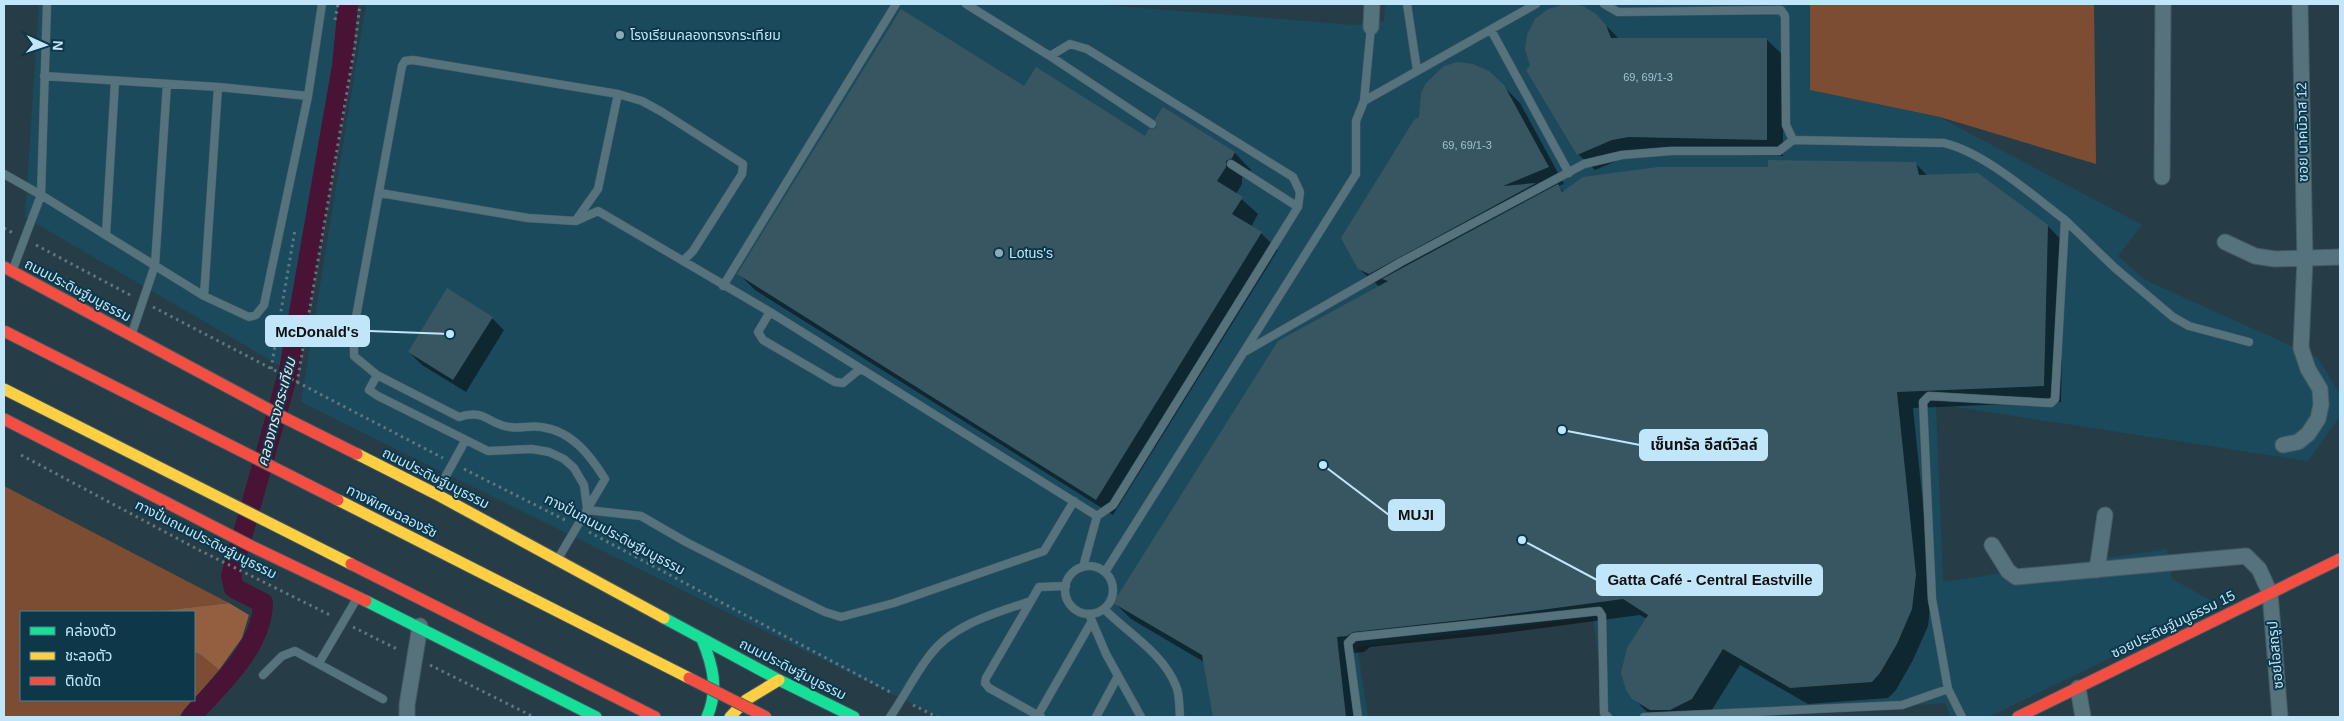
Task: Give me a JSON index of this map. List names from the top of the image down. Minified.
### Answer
{"streets":{"main road":["ถนนประดิษฐ์มนูธรรม","ทางพิเศษฉลองรัช","ซอยประดิษฐ์มนูธรรม 15"],"street":["ซอย นาคนิวาส 12","ซอยโอสถรูป"],"path":["ทางปั่นถนนประดิษฐ์มนูธรรม"]},"crossings":[["ซอยประดิษฐ์มนูธรรม 15","ซอยโอสถรูป"]],"water":["คลองทรงกระเทียม"],"places":["โรงเรียนคลองทรงกระเทียม","Lotus's","McDonald's","เซ็นทรัล อีสต์วิลล์","MUJI","Gatta Café - Central Eastville"],"house_numbers":["69, 69/1-3","69, 69/1-3"],"legend":["คล่องตัว","ชะลอตัว","ติดขัด"],"north":"right"}
